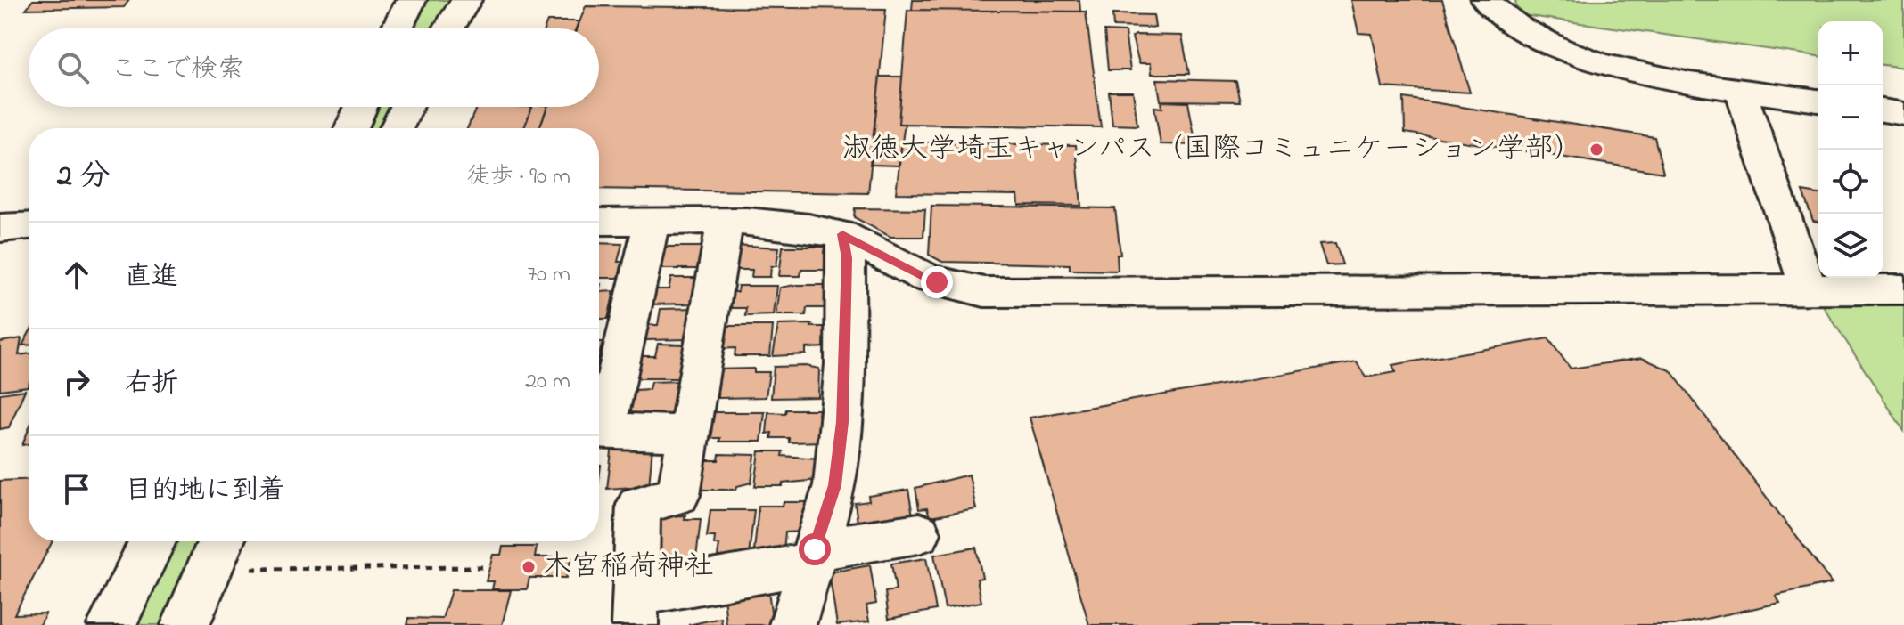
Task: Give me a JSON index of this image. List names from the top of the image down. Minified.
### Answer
{"places":["淑徳大学埼玉キャンパス（国際コミュニケーション学部）","木宮稲荷神社"],"page":{"map_buttons":["+","−"],"search":"ここで検索","heading":["2 分","徒歩 · 90 m"],"list":[["直進","70 m"],["右折","20 m"],"目的地に到着"]}}
